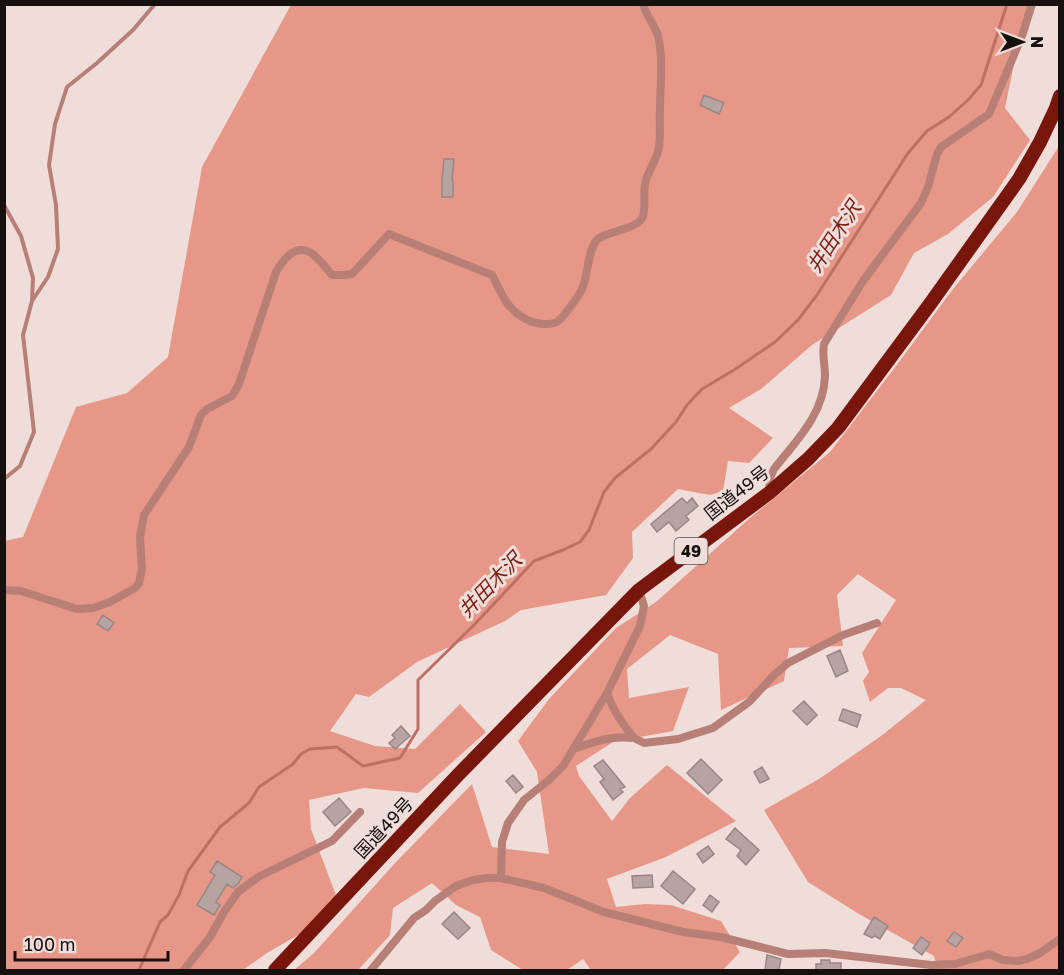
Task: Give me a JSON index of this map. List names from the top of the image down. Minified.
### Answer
{"streets":{"highway":["国道49号","49"]},"water":["井田木沢"],"scale_bar":"100 m","north":"right"}
